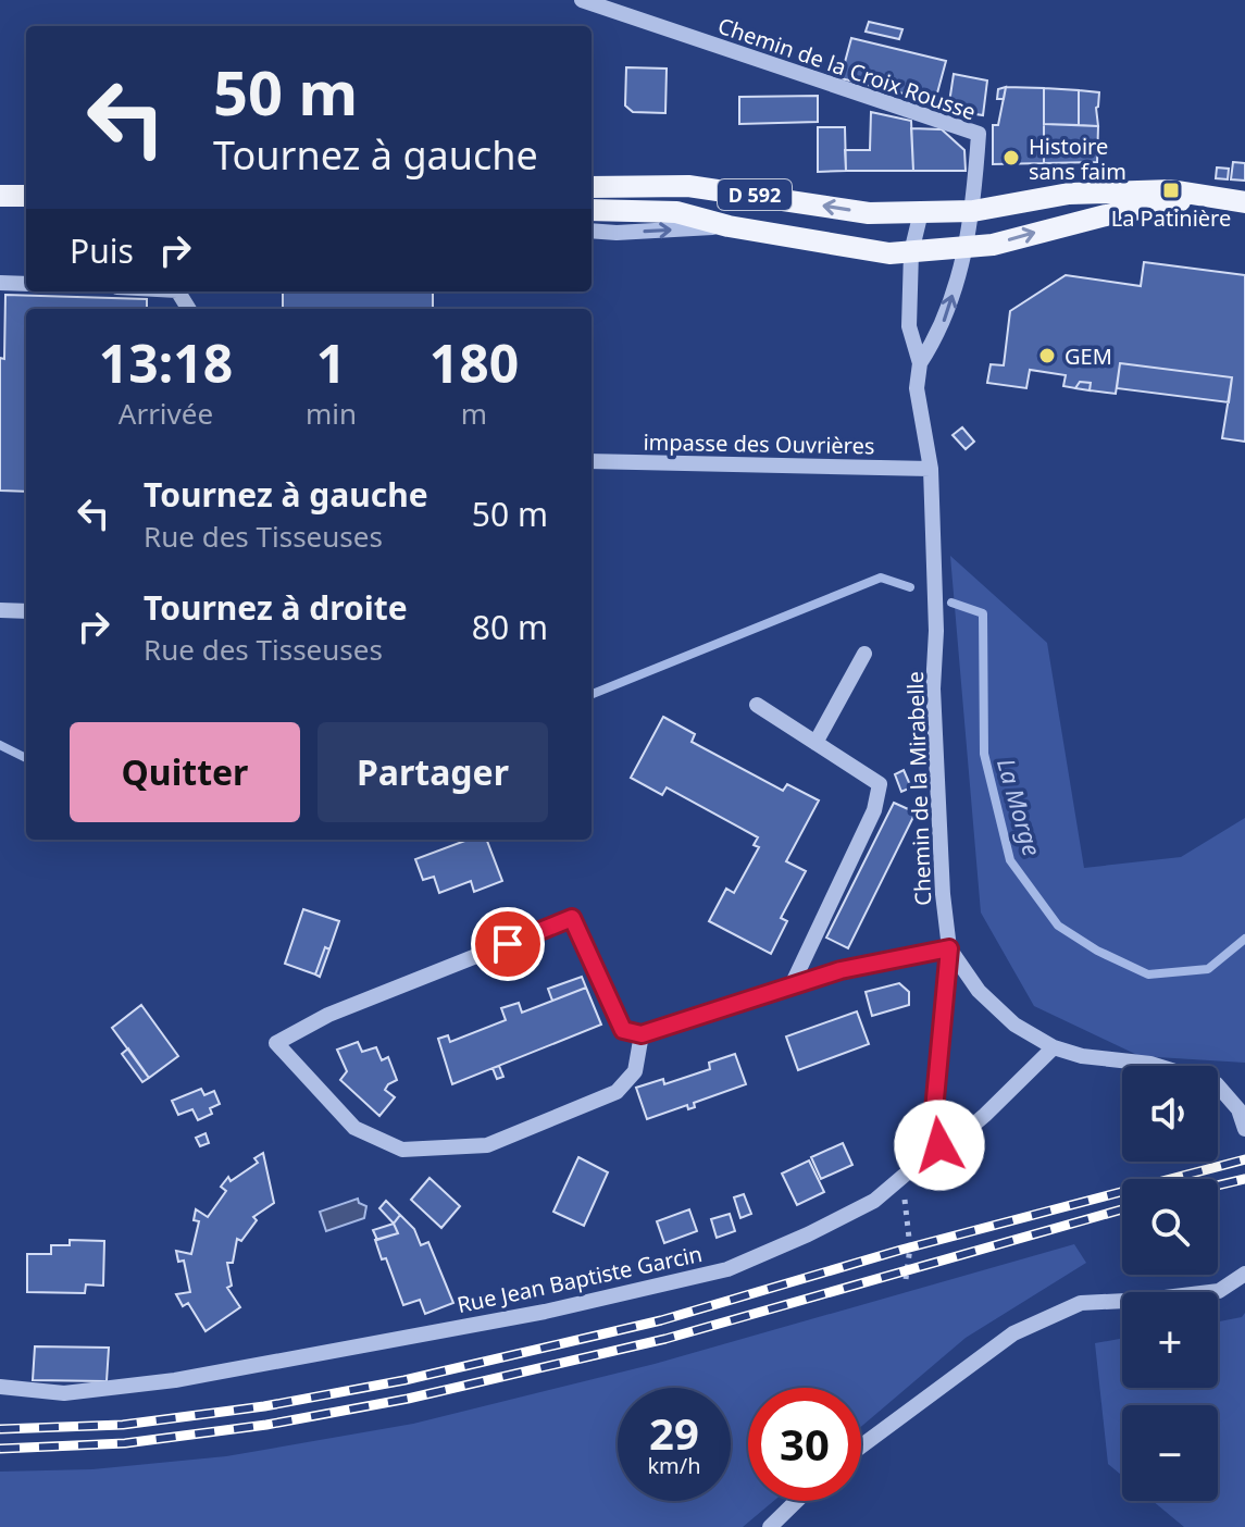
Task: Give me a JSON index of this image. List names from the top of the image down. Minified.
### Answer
{"streets":{"main road":["D 592"],"street":["Chemin de la Croix Rousse","impasse des Ouvrières","Chemin de la Mirabelle","Rue Jean Baptiste Garcin"]},"crossings":[["Chemin de la Croix Rousse","D 592"],["Chemin de la Croix Rousse","Chemin de la Mirabelle"],["D 592","Chemin de la Mirabelle"],["impasse des Ouvrières","Chemin de la Mirabelle"],["Chemin de la Mirabelle","Rue Jean Baptiste Garcin"]],"water":["La Morge"],"places":{"other":["Histoire sans faim","GEM"],"transit":["La Patinière"]},"page":{"turn":["50 m","Tournez à gauche"],"then":"Puis","eta":["13:18","Arrivée","1","min","180","m"],"list":[{"name":"Tournez à gauche","note":"Rue des Tisseuses","value":"50 m"},{"name":"Tournez à droite","note":"Rue des Tisseuses","value":"80 m"}],"buttons":["Quitter","Partager"],"map_buttons":["+","−"],"speed":"29 km/h","limit":"30"}}
